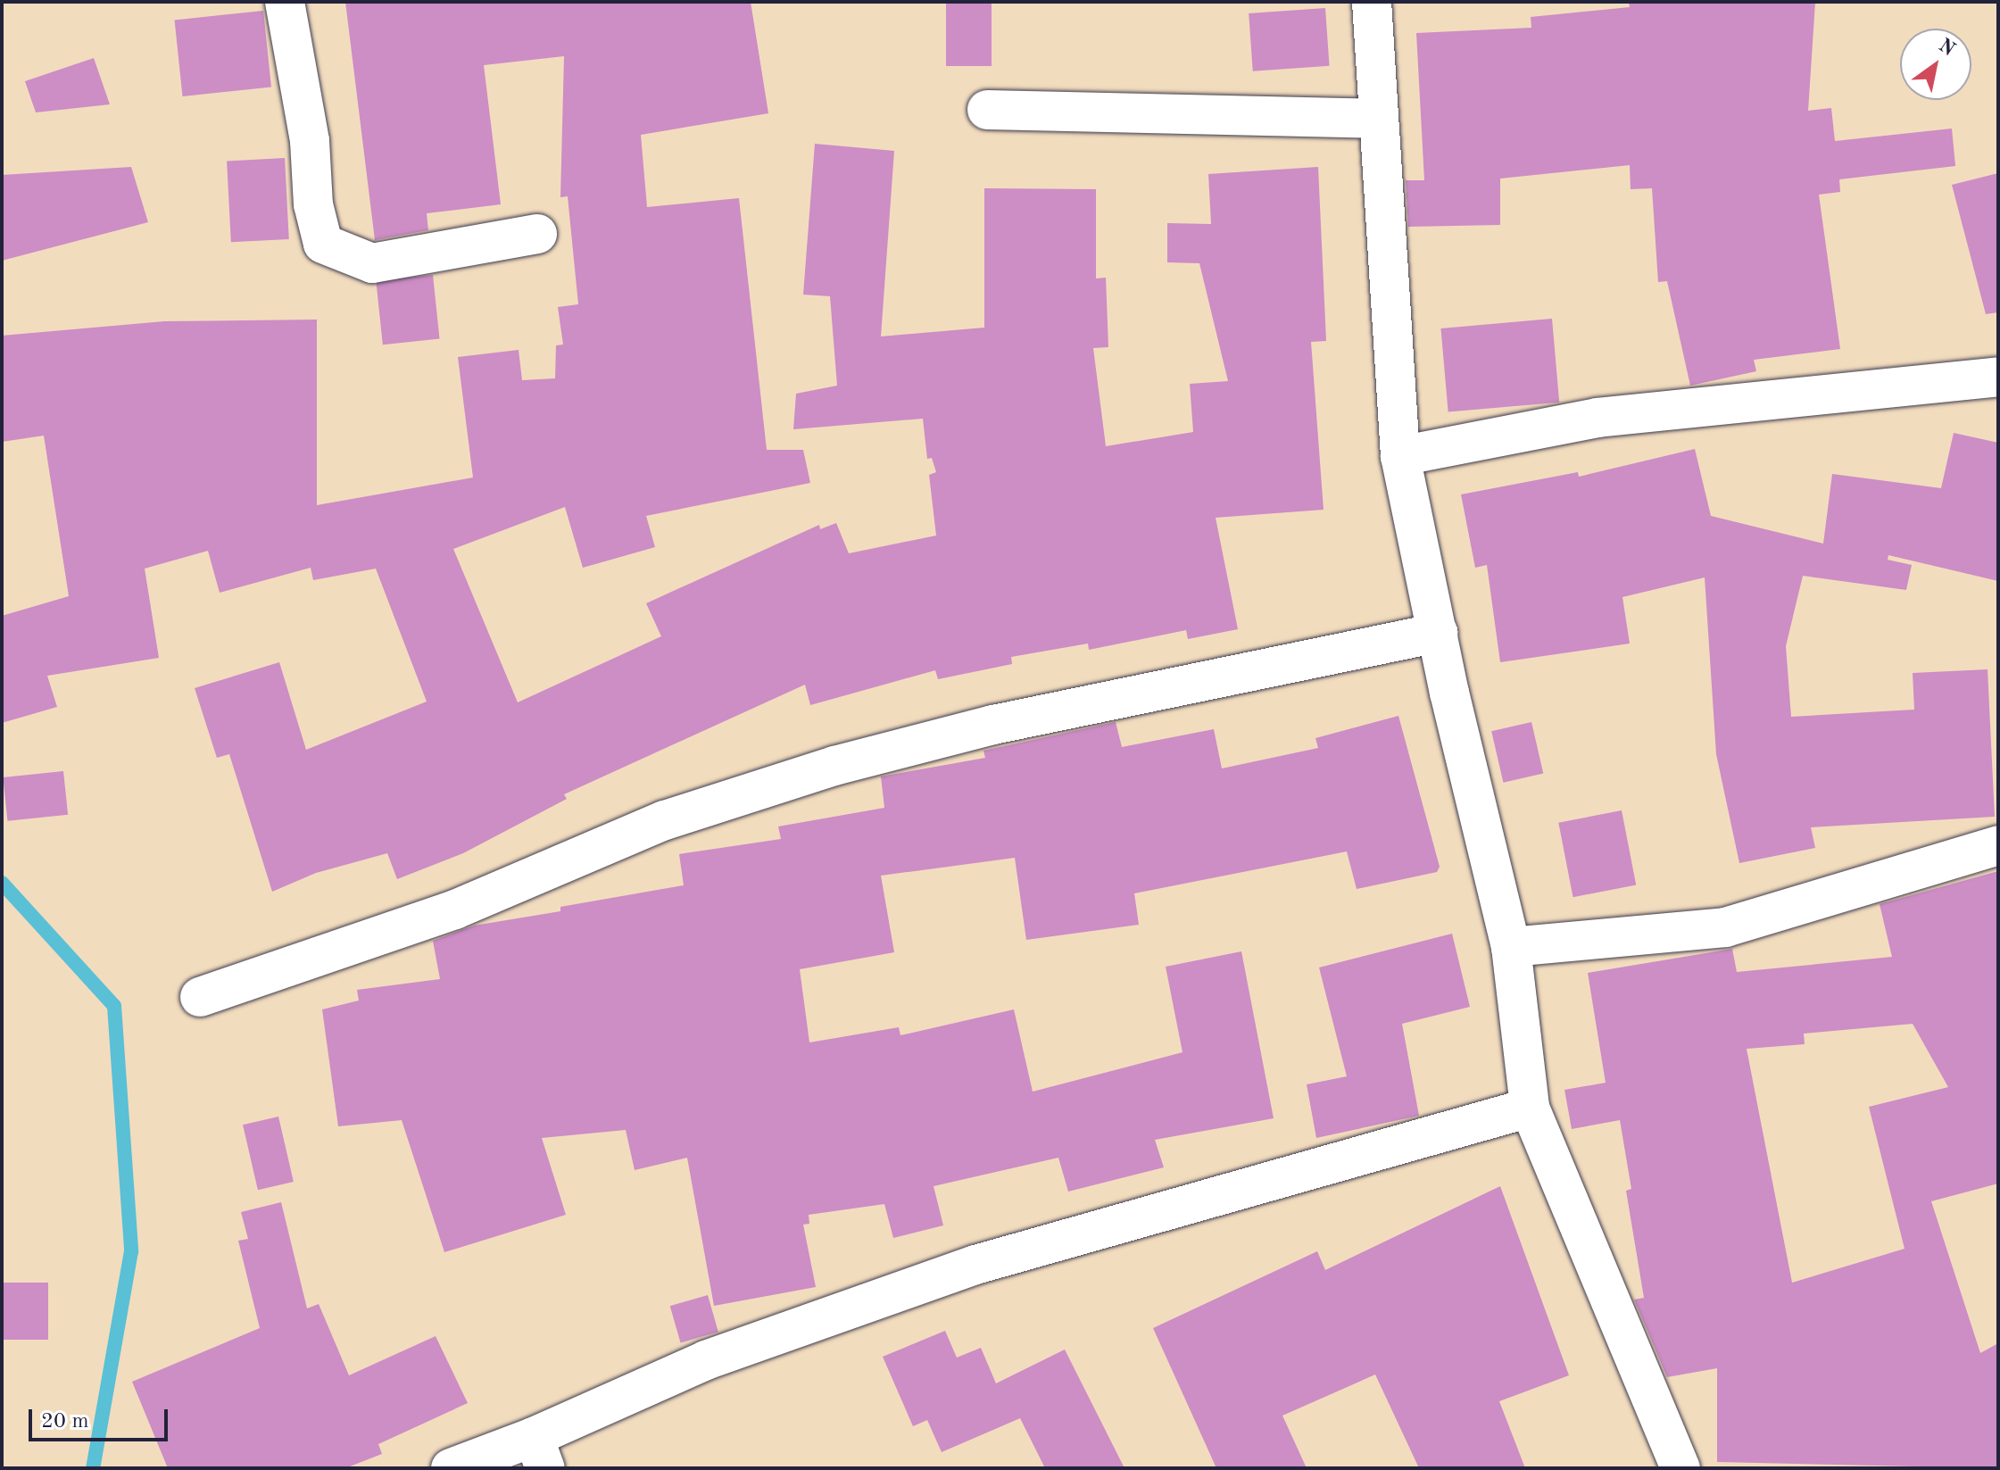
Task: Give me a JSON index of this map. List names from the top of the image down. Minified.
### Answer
{"scale_bar":"20 m","north":"top right"}
